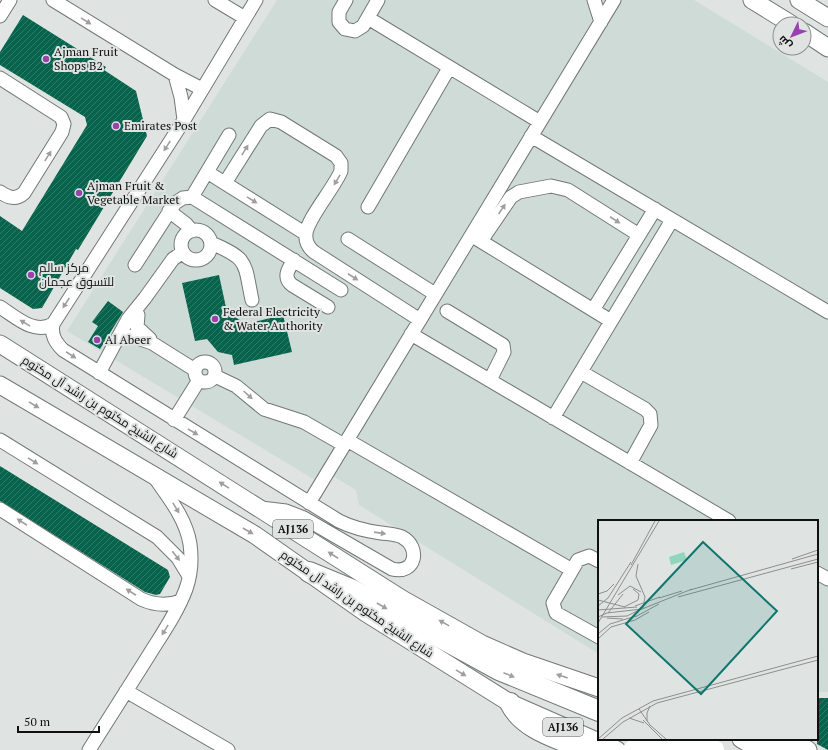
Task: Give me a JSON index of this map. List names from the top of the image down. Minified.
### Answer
{"streets":{"main road":["شارع الشيخ مكتوم بن راشد آل مكتوم","AJ136"]},"places":["Ajman Fruit Shops B2","Emirates Post","Ajman Fruit & Vegetable Market","مركز سالم للتسوق عجمان","Federal Electricity & Water Authority","Al Abeer"],"scale_bar":"50 m","north":"bottom left"}
